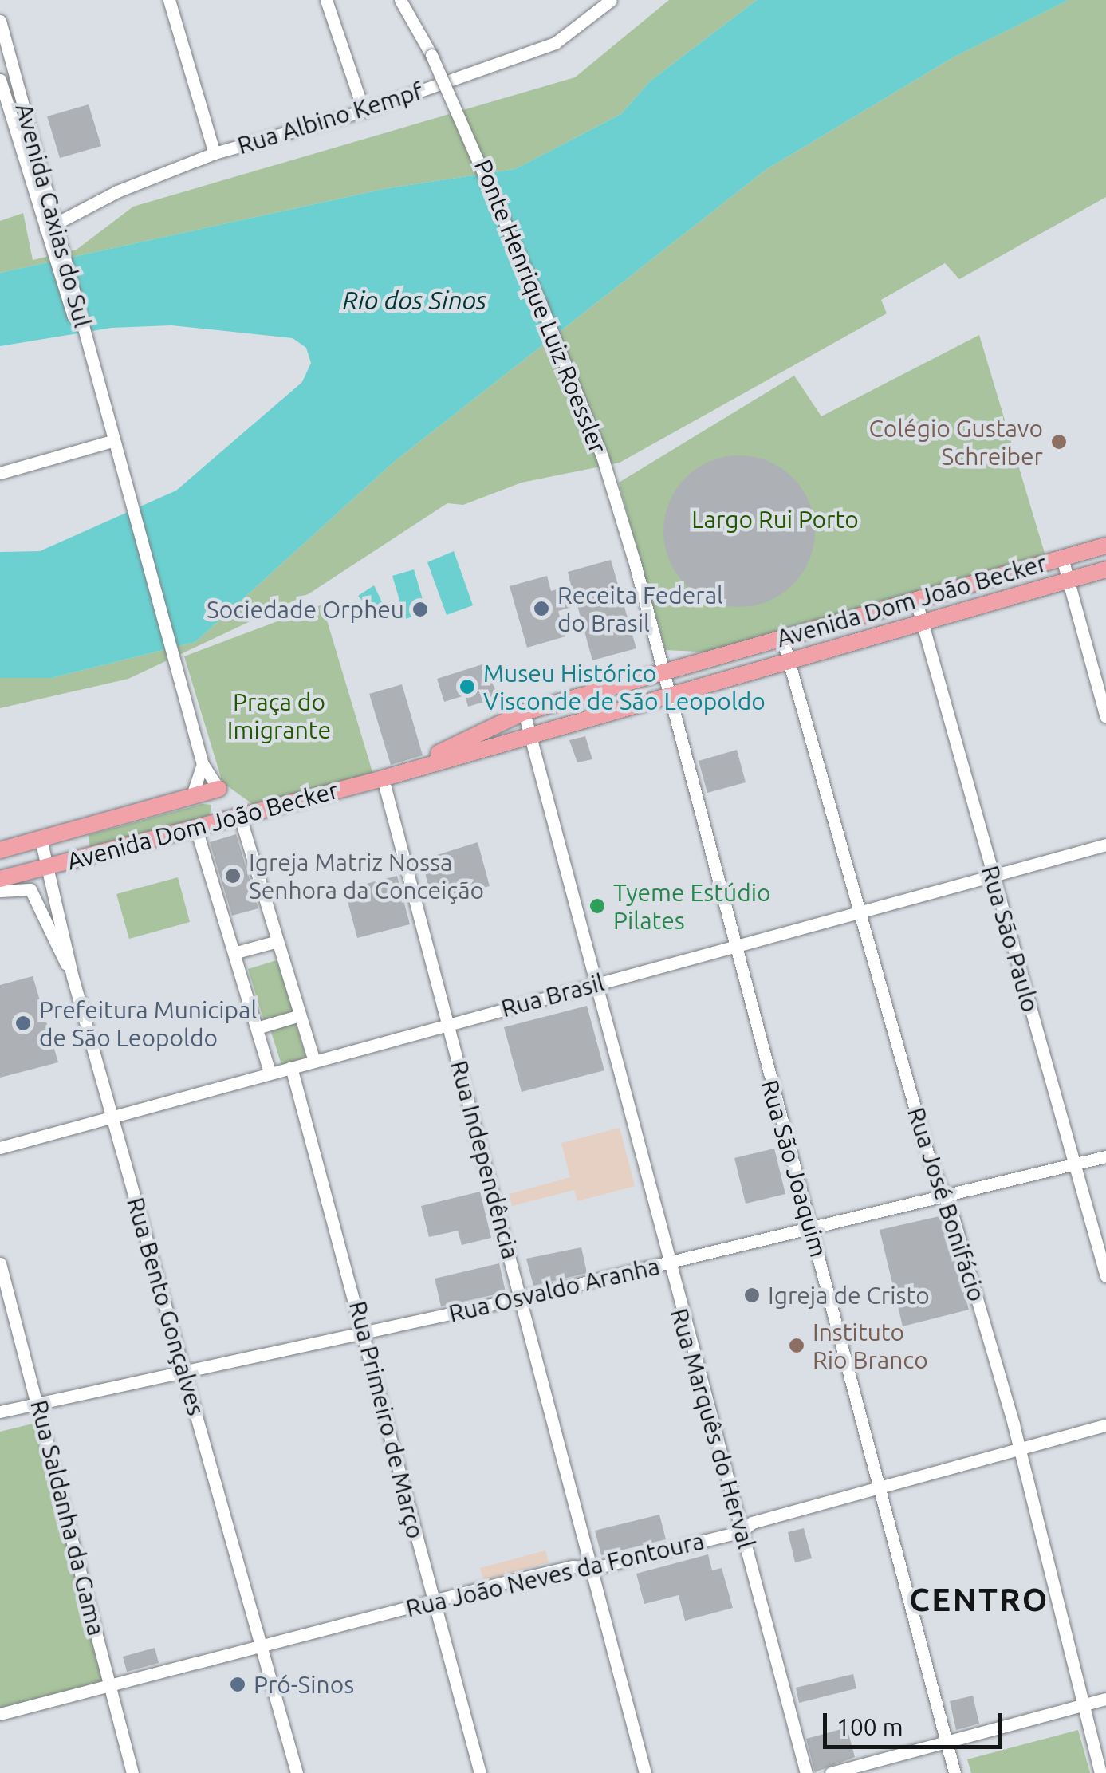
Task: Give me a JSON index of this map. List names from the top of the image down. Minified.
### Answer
{"streets":{"main road":["Avenida Dom João Becker"],"street":["Rua Albino Kempf","Avenida Caxias do Sul","Ponte Henrique Luiz Roessler","Rua São Paulo","Rua Brasil","Rua Independência","Rua São Joaquim","Rua José Bonifácio","Rua Osvaldo Aranha","Rua Bento Gonçalves","Rua Primeiro de Março","Rua Marquês do Herval","Rua Saldanha da Gama","Rua João Neves da Fontoura"]},"crossings":[["Rua Albino Kempf","Avenida Caxias do Sul"],["Avenida Caxias do Sul","Avenida Dom João Becker"],["Ponte Henrique Luiz Roessler","Rua São Joaquim"],["Avenida Dom João Becker","Rua São Paulo"],["Avenida Dom João Becker","Rua Independência"],["Avenida Dom João Becker","Rua São Joaquim"],["Avenida Dom João Becker","Rua José Bonifácio"],["Avenida Dom João Becker","Rua Bento Gonçalves"],["Avenida Dom João Becker","Rua Marquês do Herval"],["Rua São Paulo","Rua Brasil"],["Rua São Paulo","Rua Osvaldo Aranha"],["Rua Brasil","Rua Independência"],["Rua Brasil","Rua São Joaquim"],["Rua Brasil","Rua José Bonifácio"],["Rua Brasil","Rua Bento Gonçalves"],["Rua Brasil","Rua Primeiro de Março"],["Rua Brasil","Rua Marquês do Herval"],["Rua Independência","Rua Osvaldo Aranha"],["Rua Independência","Rua João Neves da Fontoura"],["Rua São Joaquim","Rua Osvaldo Aranha"],["Rua São Joaquim","Rua João Neves da Fontoura"],["Rua José Bonifácio","Rua Osvaldo Aranha"],["Rua José Bonifácio","Rua João Neves da Fontoura"],["Rua Osvaldo Aranha","Rua Bento Gonçalves"],["Rua Osvaldo Aranha","Rua Primeiro de Março"],["Rua Osvaldo Aranha","Rua Marquês do Herval"],["Rua Osvaldo Aranha","Rua Saldanha da Gama"],["Rua Bento Gonçalves","Rua João Neves da Fontoura"],["Rua Primeiro de Março","Rua João Neves da Fontoura"],["Rua Marquês do Herval","Rua João Neves da Fontoura"],["Rua Saldanha da Gama","Rua João Neves da Fontoura"]],"districts":["CENTRO"],"water":["Rio dos Sinos"],"parks":["Largo Rui Porto","Praça do Imigrante"],"places":["Colégio Gustavo Schreiber","Receita Federal do Brasil","Sociedade Orpheu","Museu Histórico Visconde de São Leopoldo","Igreja Matriz Nossa Senhora da Conceição","Tyeme Estúdio Pilates","Prefeitura Municipal de São Leopoldo","Igreja de Cristo","Instituto Rio Branco","Pró-Sinos"],"scale_bar":"100 m"}
